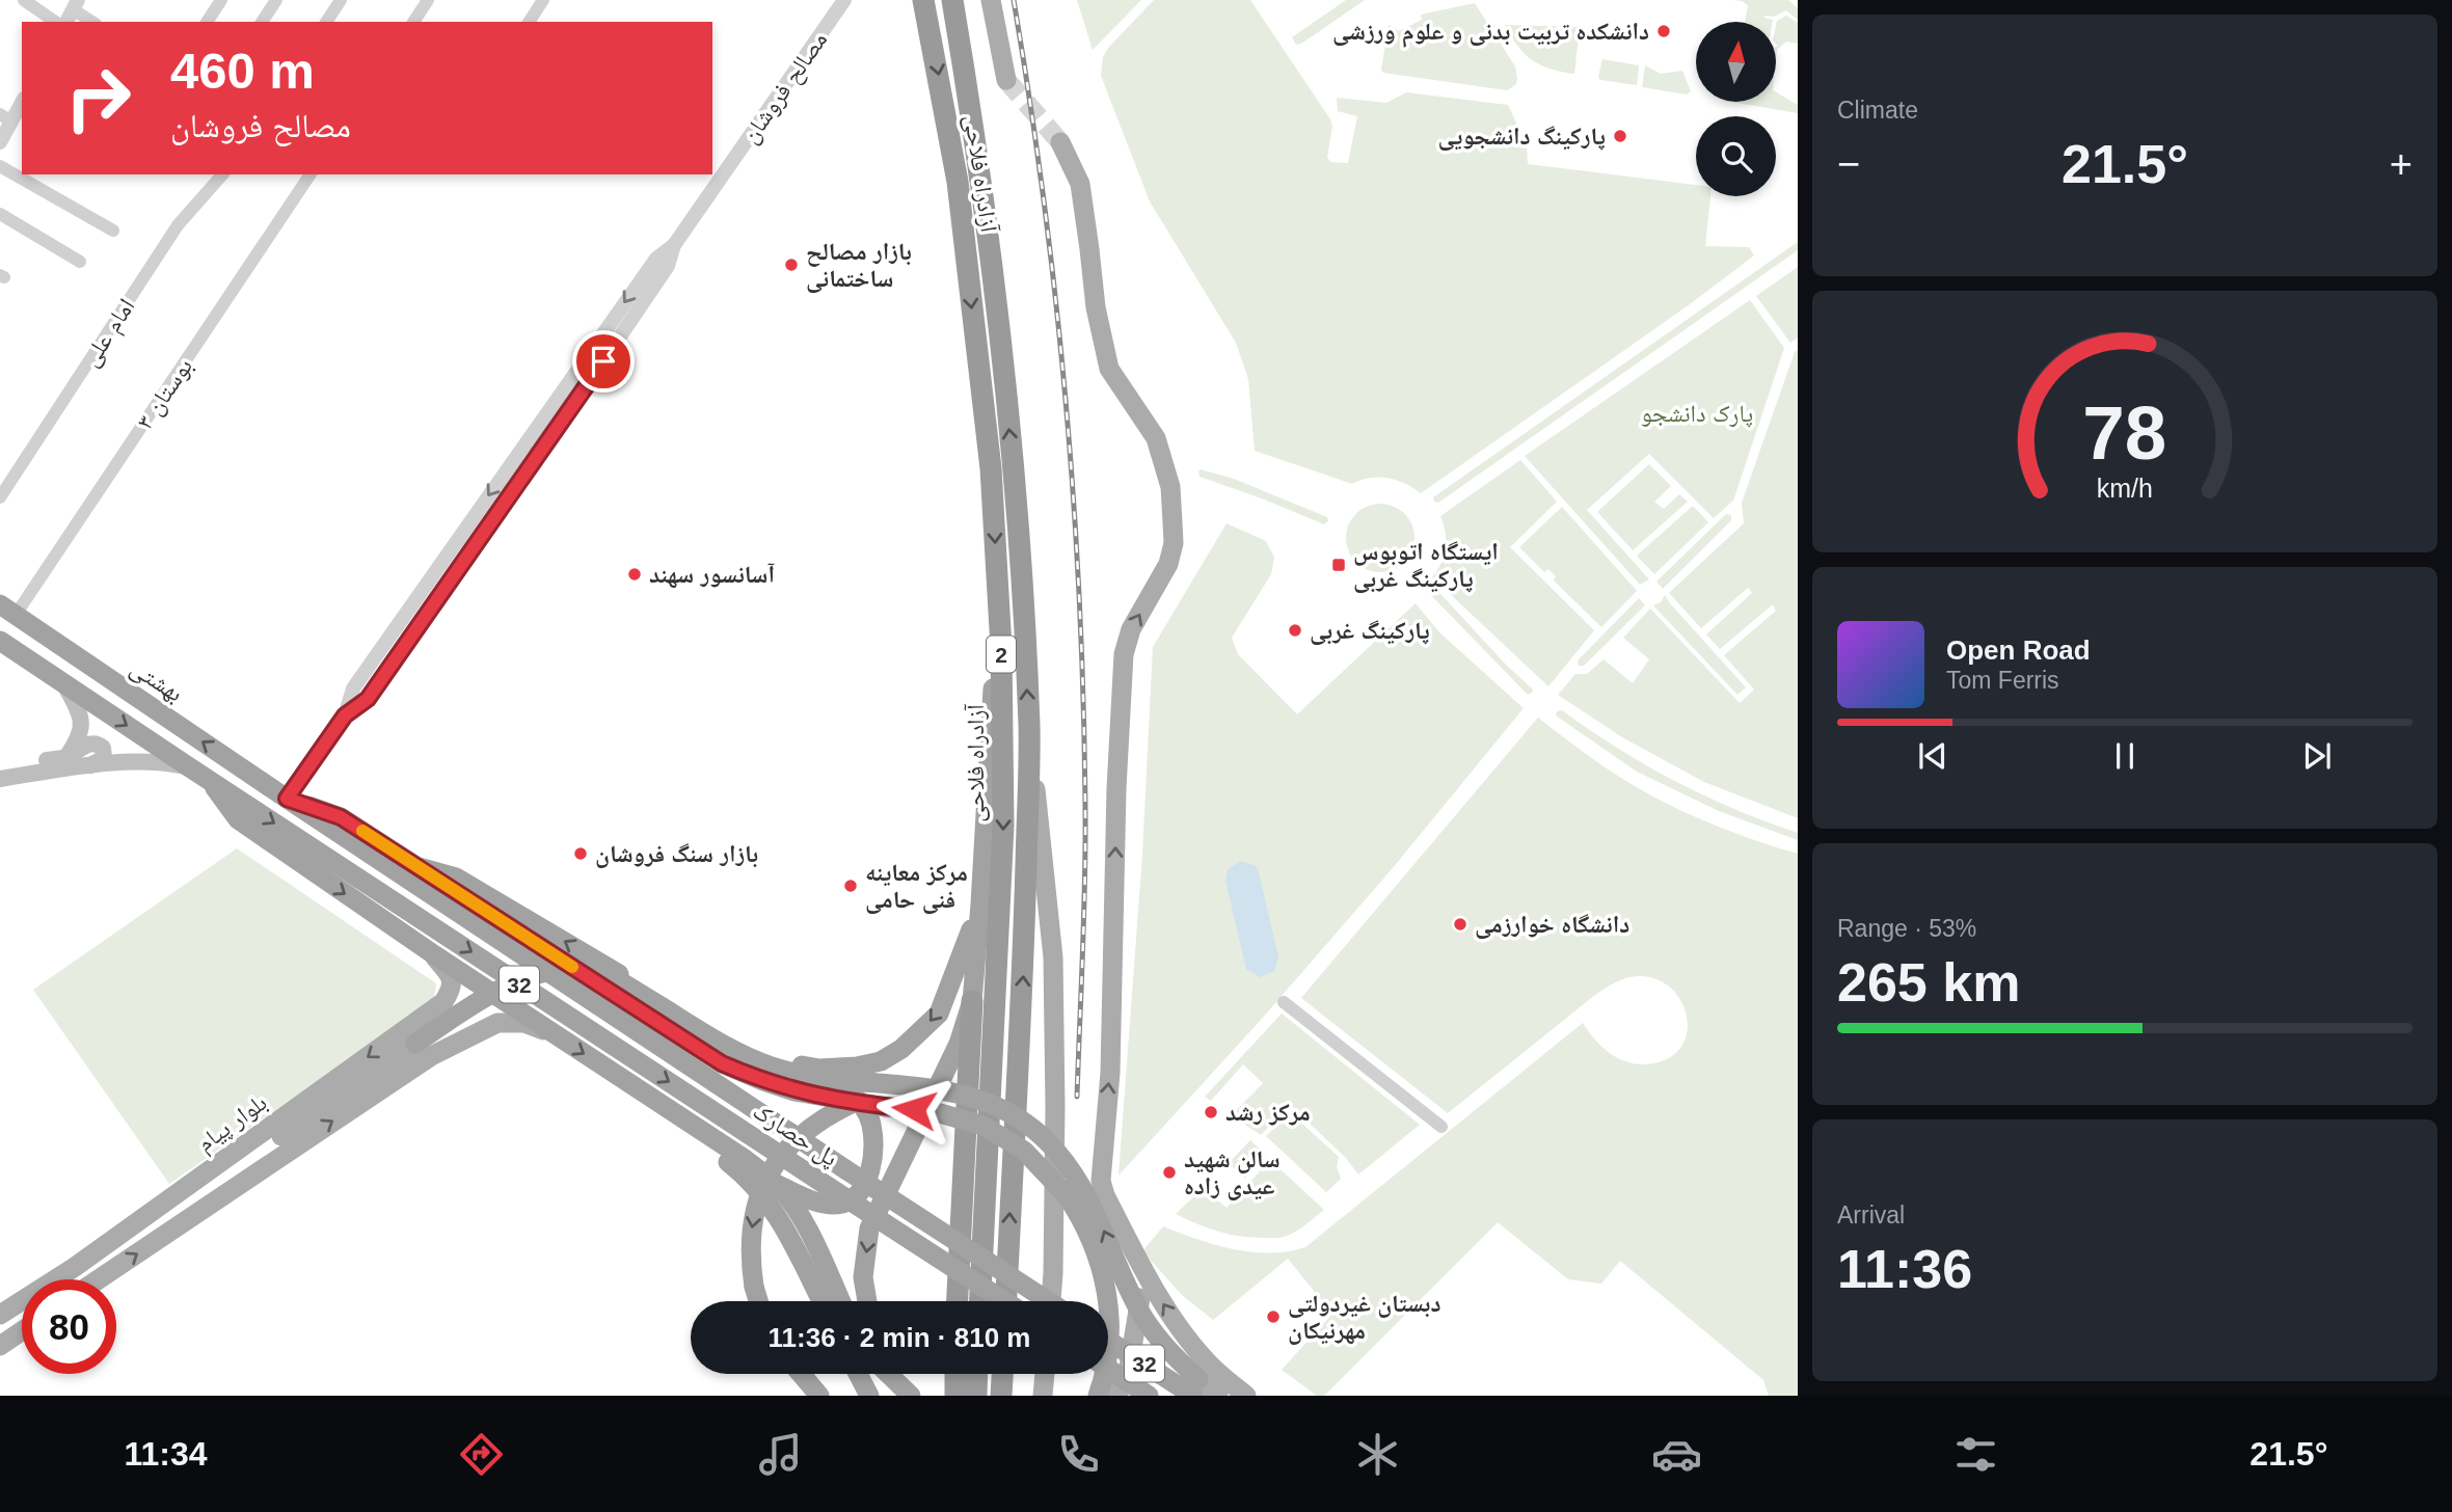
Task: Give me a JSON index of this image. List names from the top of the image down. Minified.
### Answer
{"streets":{"highway":["آزادراه فلاحی","2","بهشتی","32","پل حصارک"],"street":["مصالح فروشان","امام علی","بوستان ۳"]},"crossings":[["بوستان ۳","بهشتی"],["بهشتی","پل حصارک"],["32","پل حصارک"]],"parks":["پارک دانشجو"],"places":{"other":["دانشکده تربیت بدنی و علوم ورزشی","پارکینگ دانشجویی","بازار مصالح ساختمانی","آسانسور سهند","پارکینگ غربی","بازار سنگ فروشان","مرکز معاینه فنی حامی","دانشگاه خوارزمی","مرکز رشد","سالن شهید عیدی زاده","دبستان غیردولتی مهرنیکان"],"transit":["ایستگاه اتوبوس پارکینگ غربی"]},"north":"top","page":{"tile":["Climate",["Range · 53%","265 km"],["Arrival","11:36"]],"turn":["460 m","مصالح فروشان"],"heat":["−","21.5°","+"],"song":["Open Road","Tom Ferris"],"limit":"80","trip":"11:36 · 2 min · 810 m","tabs":["11:34","21.5°"],"gauge":["78","km/h"]}}
